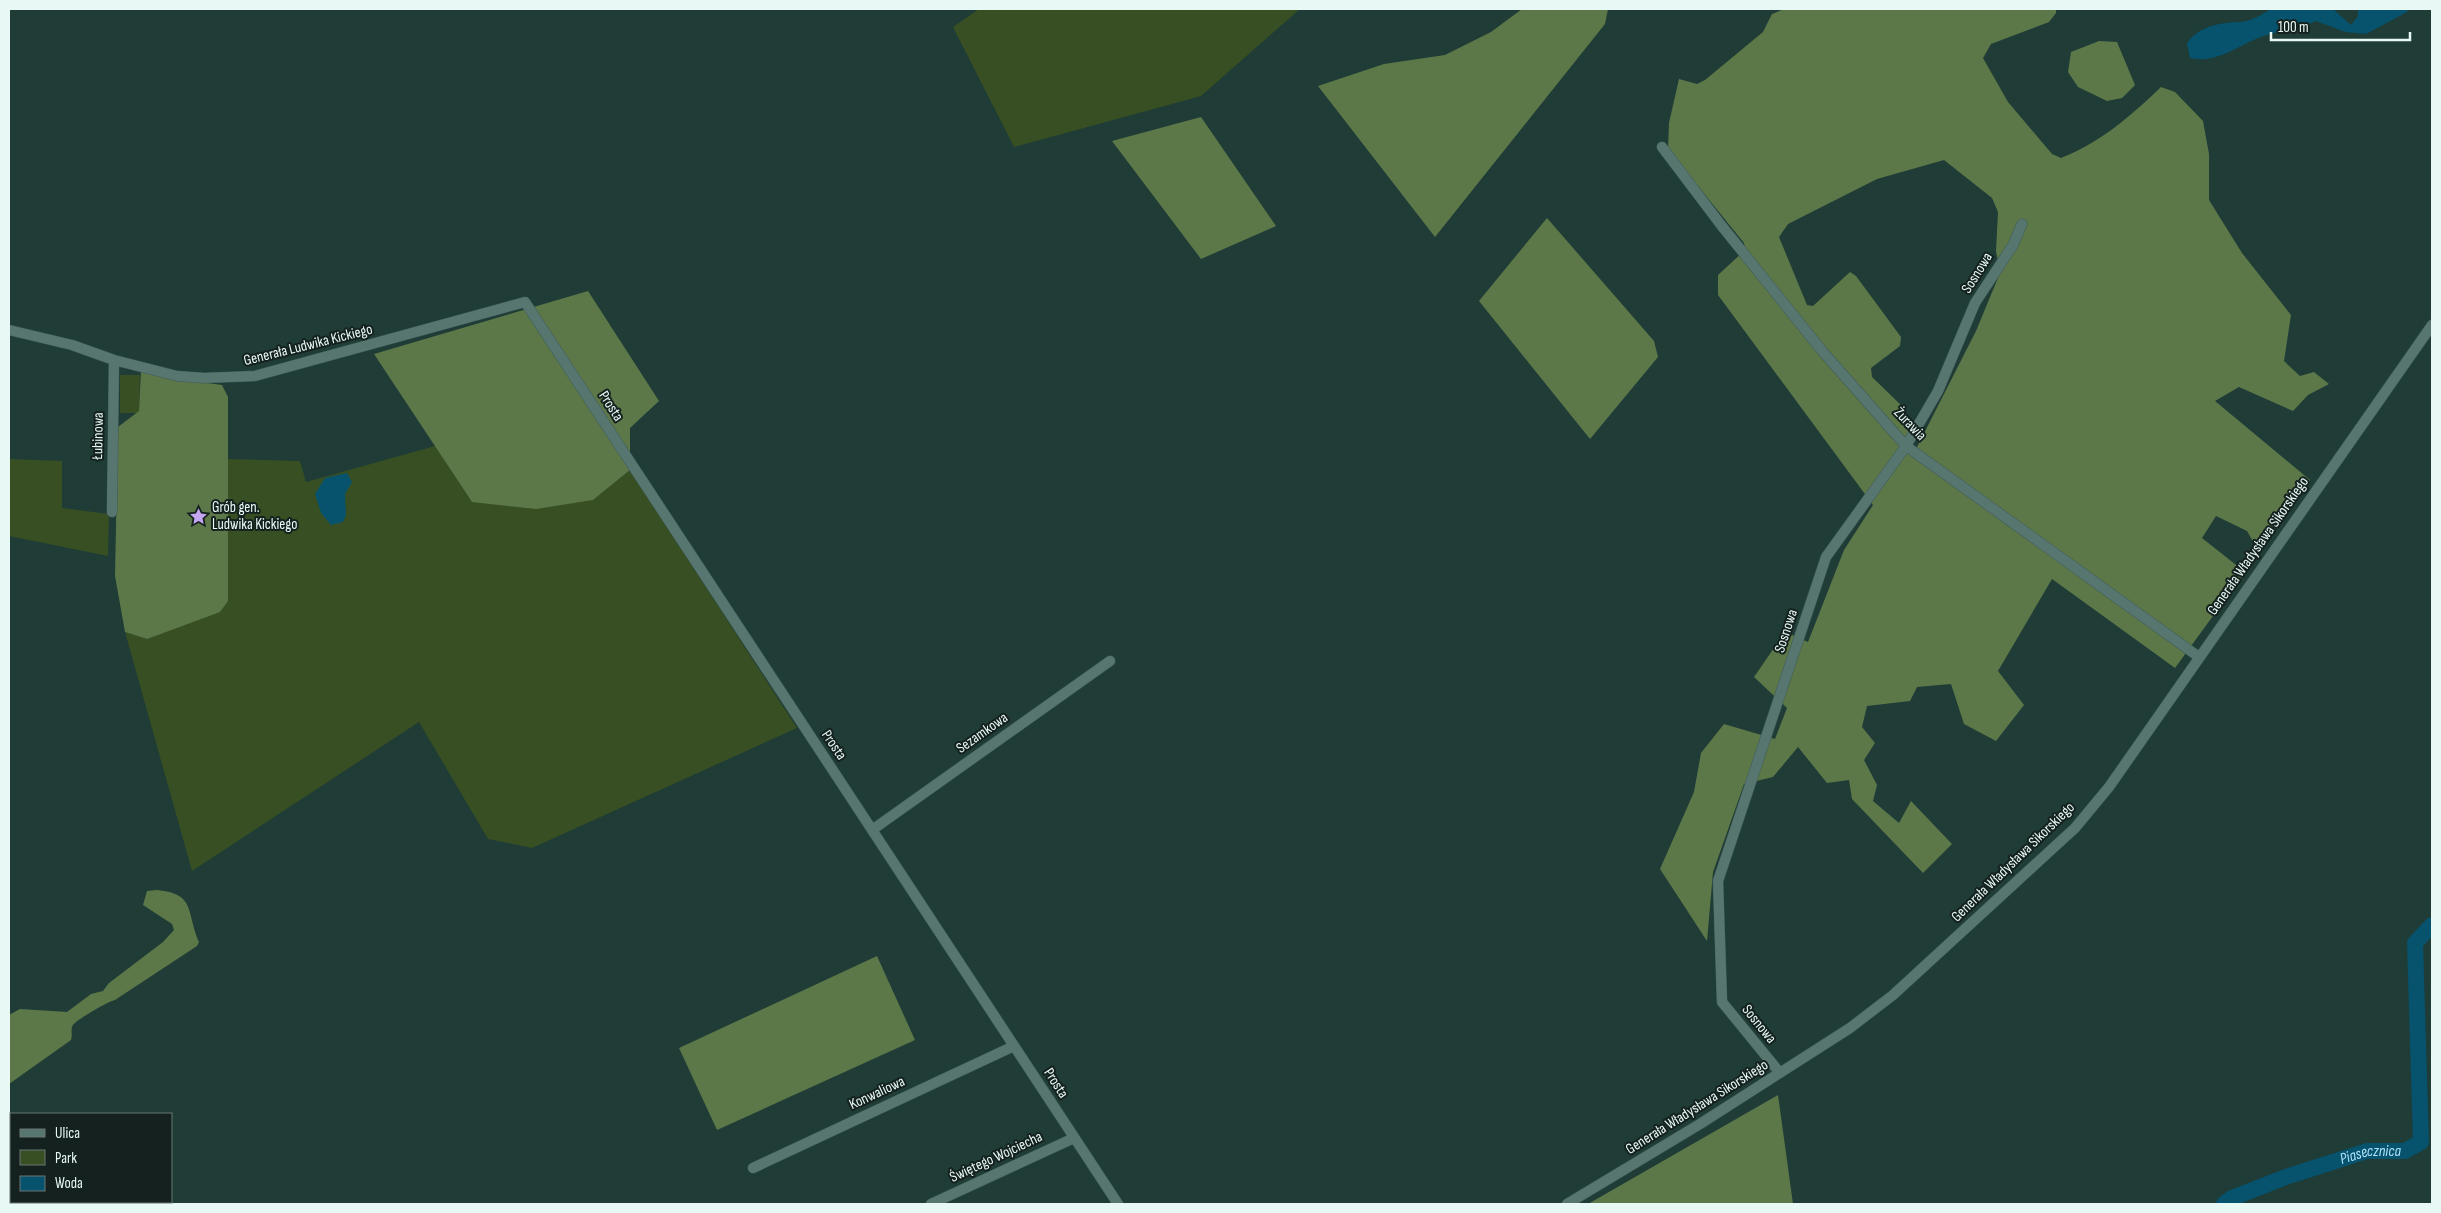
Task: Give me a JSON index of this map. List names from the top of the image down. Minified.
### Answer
{"streets":{"street":["Sosnowa","Generała Ludwika Kickiego","Prosta","Żurawia","Łubinowa","Generała Władysława Sikorskiego","Sezamkowa","Konwaliowa","Świętego Wojciecha"]},"crossings":[["Sosnowa","Żurawia"],["Sosnowa","Generała Władysława Sikorskiego"],["Generała Ludwika Kickiego","Prosta"],["Generała Ludwika Kickiego","Łubinowa"],["Prosta","Sezamkowa"],["Prosta","Konwaliowa"],["Prosta","Świętego Wojciecha"],["Żurawia","Generała Władysława Sikorskiego"]],"water":["Piasecznica"],"places":{"place":["Grób gen. Ludwika Kickiego"]},"legend":["Ulica","Park","Woda"],"scale_bar":"100 m"}
